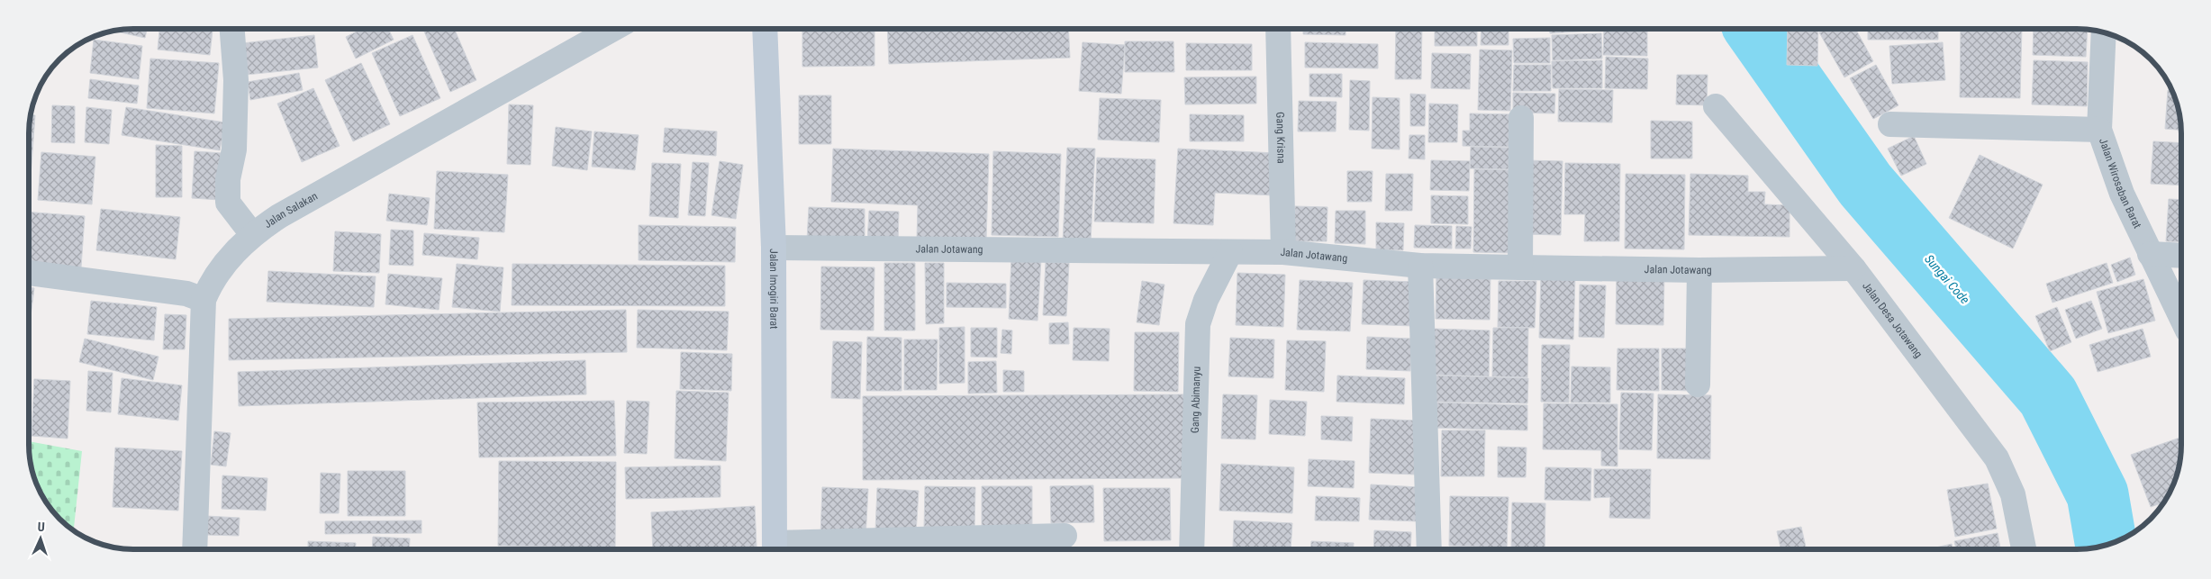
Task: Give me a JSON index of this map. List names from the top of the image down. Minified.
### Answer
{"streets":{"main road":["Jalan Imogiri Barat"],"street":["Gang Krisna","Jalan Wirosaban Barat","Jalan Salakan","Jalan Jotawang","Jalan Desa Jotawang","Gang Abimanyu"]},"crossings":[["Gang Krisna","Jalan Jotawang"],["Jalan Jotawang","Jalan Imogiri Barat"],["Jalan Jotawang","Jalan Desa Jotawang"],["Jalan Jotawang","Gang Abimanyu"]],"water":["Sungai Code"],"north":"top"}
